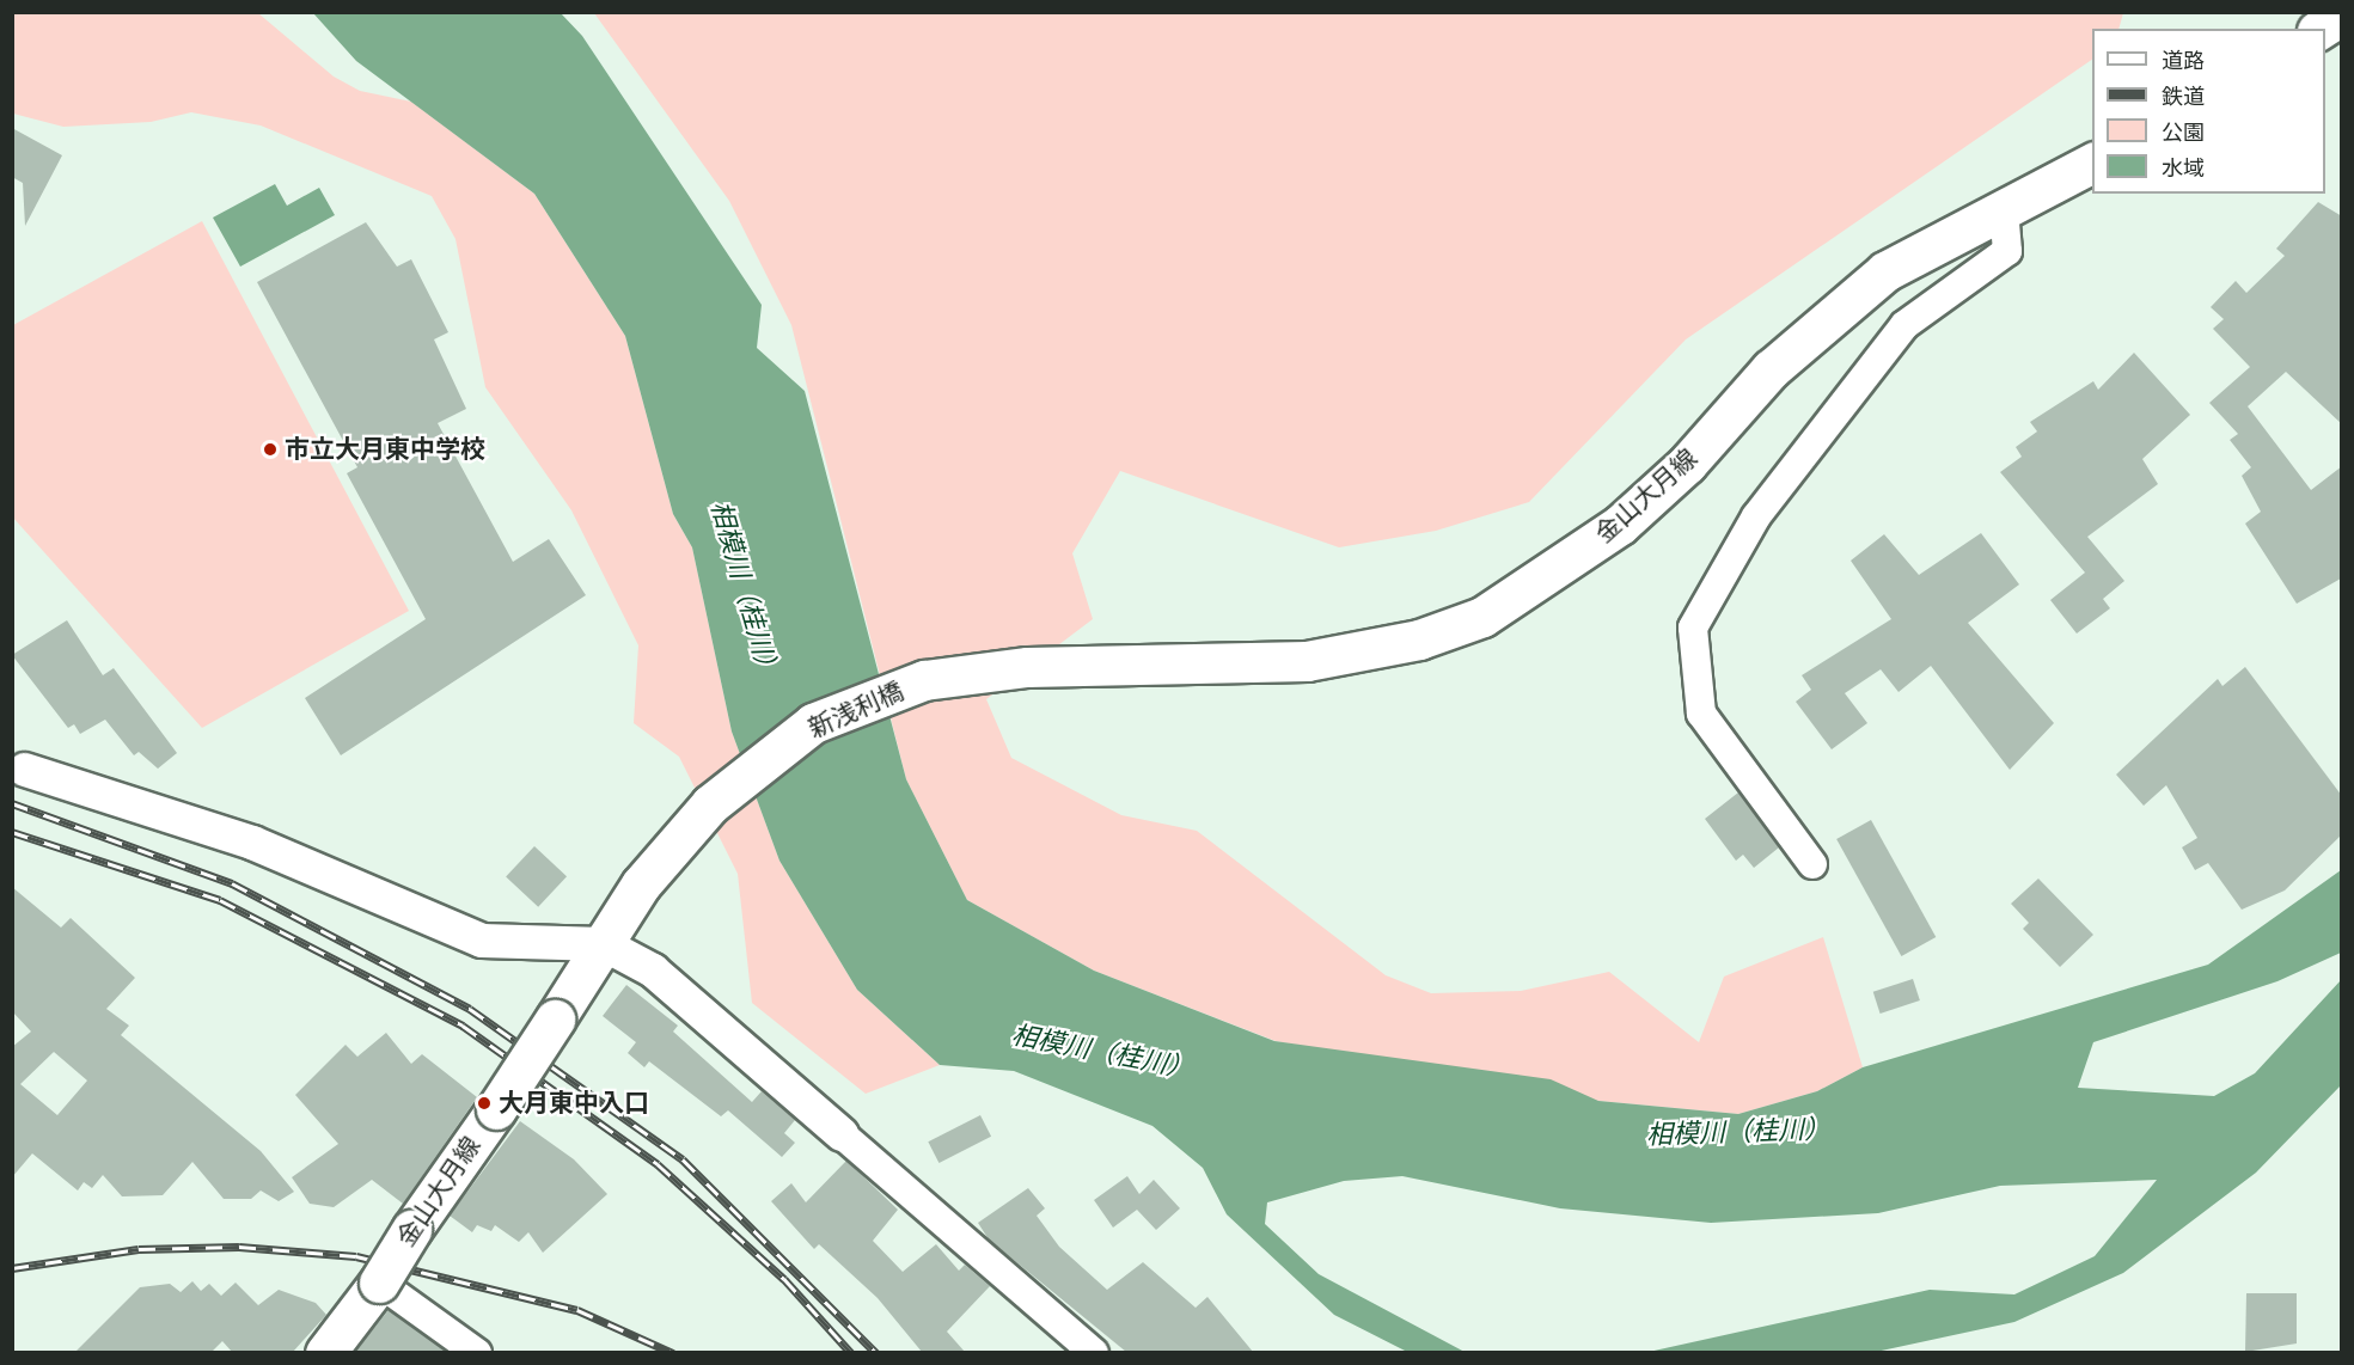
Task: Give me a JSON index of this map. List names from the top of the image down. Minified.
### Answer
{"streets":{"main road":["金山大月線","新浅利橋"]},"crossings":[["金山大月線","新浅利橋"]],"water":["相模川（桂川）"],"places":["市立大月東中学校","大月東中入口"],"legend":["道路","鉄道","公園","水域"]}
